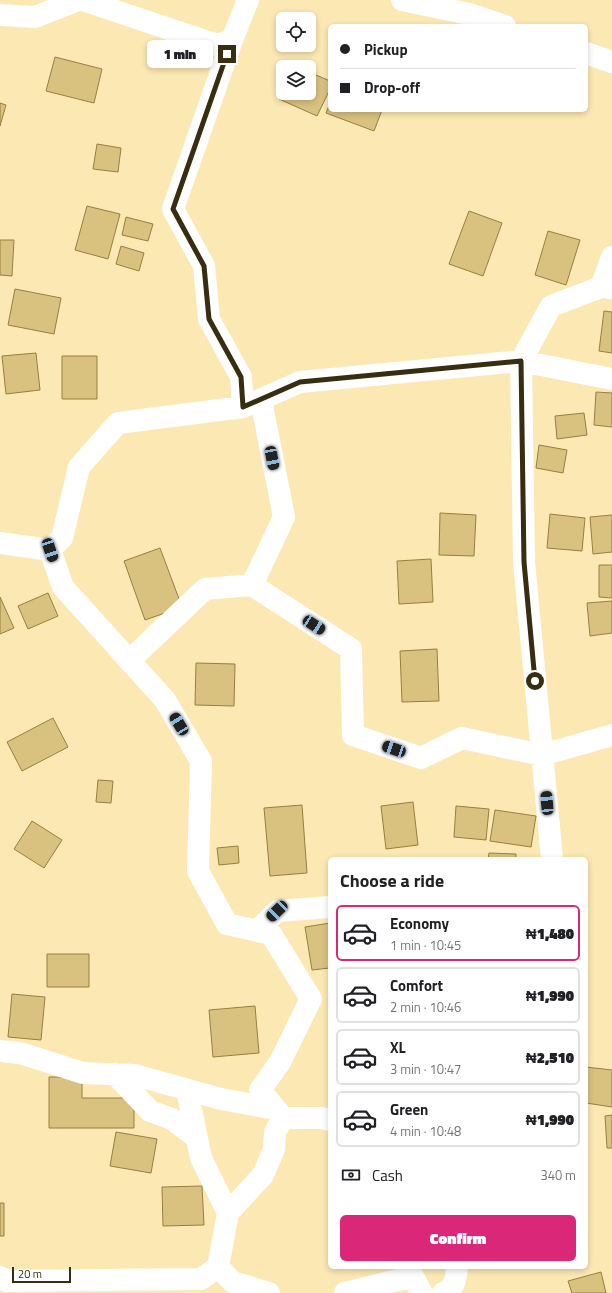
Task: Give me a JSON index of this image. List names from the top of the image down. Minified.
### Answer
{"scale_bar":"20 m","page":{"banner":["Pickup","Drop-off"],"bubble":"1 min","heading":"Choose a ride","list":[{"name":"Economy","note":"1 min · 10:45","value":"₦1,480"},{"name":"Comfort","note":"2 min · 10:46","value":"₦1,990"},{"name":"XL","note":"3 min · 10:47","value":"₦2,510"},{"name":"Green","note":"4 min · 10:48","value":"₦1,990"}],"pay":["Cash","340 m"],"buttons":"Confirm","scale":"20 m"}}
